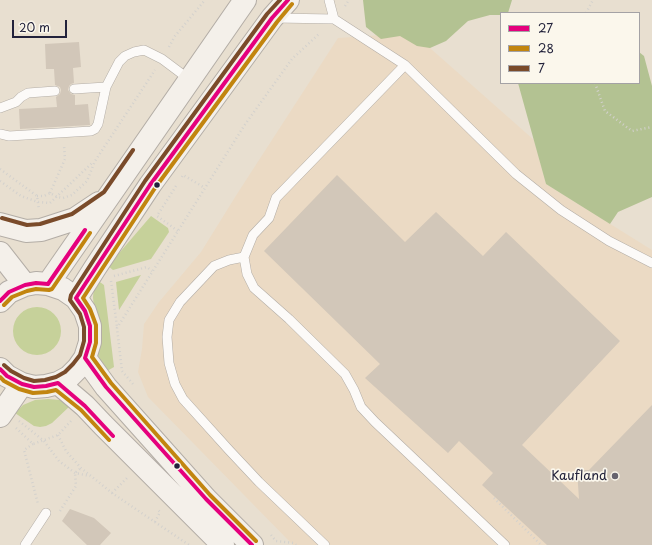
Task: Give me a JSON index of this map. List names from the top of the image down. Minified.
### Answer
{"places":["Kaufland"],"lines":["transit line 27","transit line 7","transit line 28"],"legend":["27","28","7"],"scale_bar":"20 m"}
